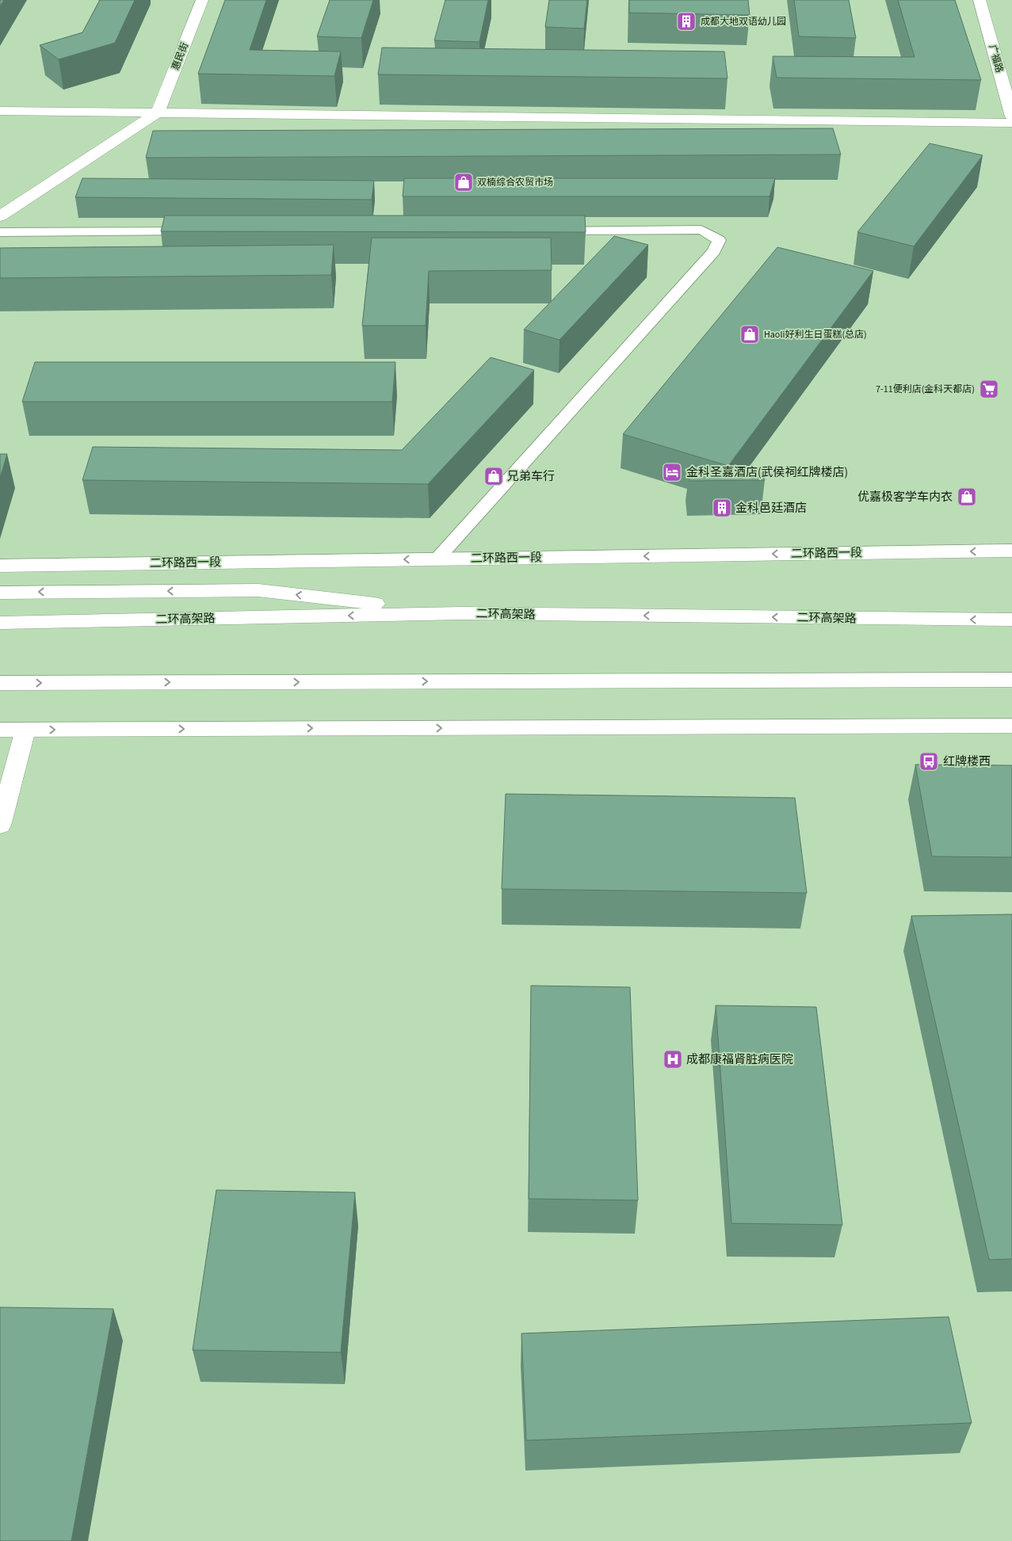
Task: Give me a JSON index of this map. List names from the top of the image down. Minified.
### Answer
{"streets":{"main road":["惠民街","广福路","二环路西一段","二环高架路"]},"places":{"building":["成都大地双语幼儿园","金科邑廷酒店"],"shop":["双楠综合农贸市场","Haoli好利生日蛋糕(总店)","兄弟车行","优嘉极客学车内衣"],"supermarket":["7-11便利店(金科天都店)"],"hotel":["金科圣嘉酒店(武侯祠红牌楼店)"],"bus stop":["红牌楼西"],"hospital":["成都康福肾脏病医院"]}}
